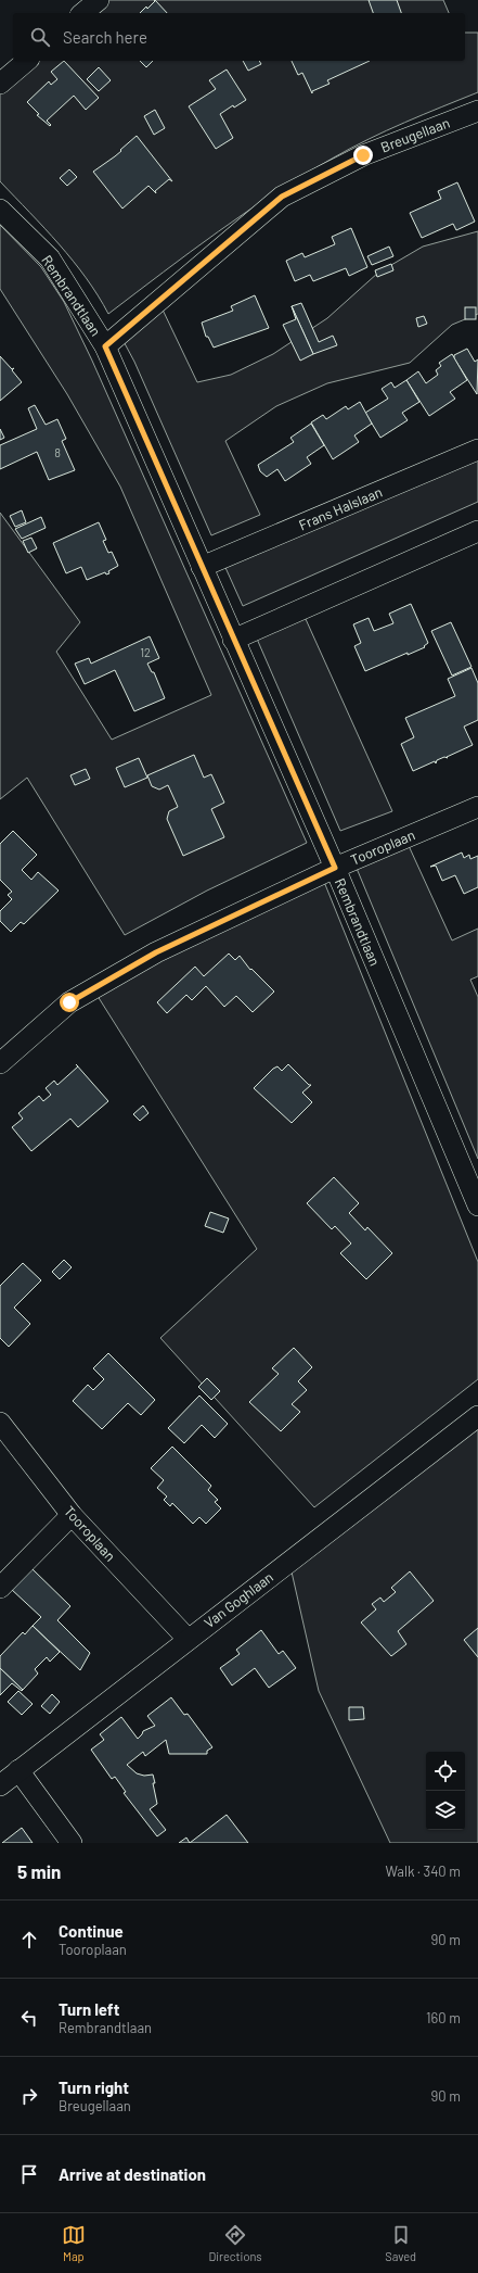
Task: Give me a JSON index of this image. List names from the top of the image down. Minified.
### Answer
{"streets":{"street":["Breugellaan","Rembrandtlaan","Frans Halslaan","Tooroplaan","Van Goghlaan"]},"crossings":[["Breugellaan","Rembrandtlaan"],["Rembrandtlaan","Frans Halslaan"],["Rembrandtlaan","Tooroplaan"],["Tooroplaan","Van Goghlaan"]],"house_numbers":["8","12"],"page":{"search":"Search here","heading":["5 min","Walk · 340 m"],"list":[["Continue","Tooroplaan","90 m"],["Turn left","Rembrandtlaan","160 m"],["Turn right","Breugellaan","90 m"],"Arrive at destination"],"nav":["Map","Directions","Saved"]}}
